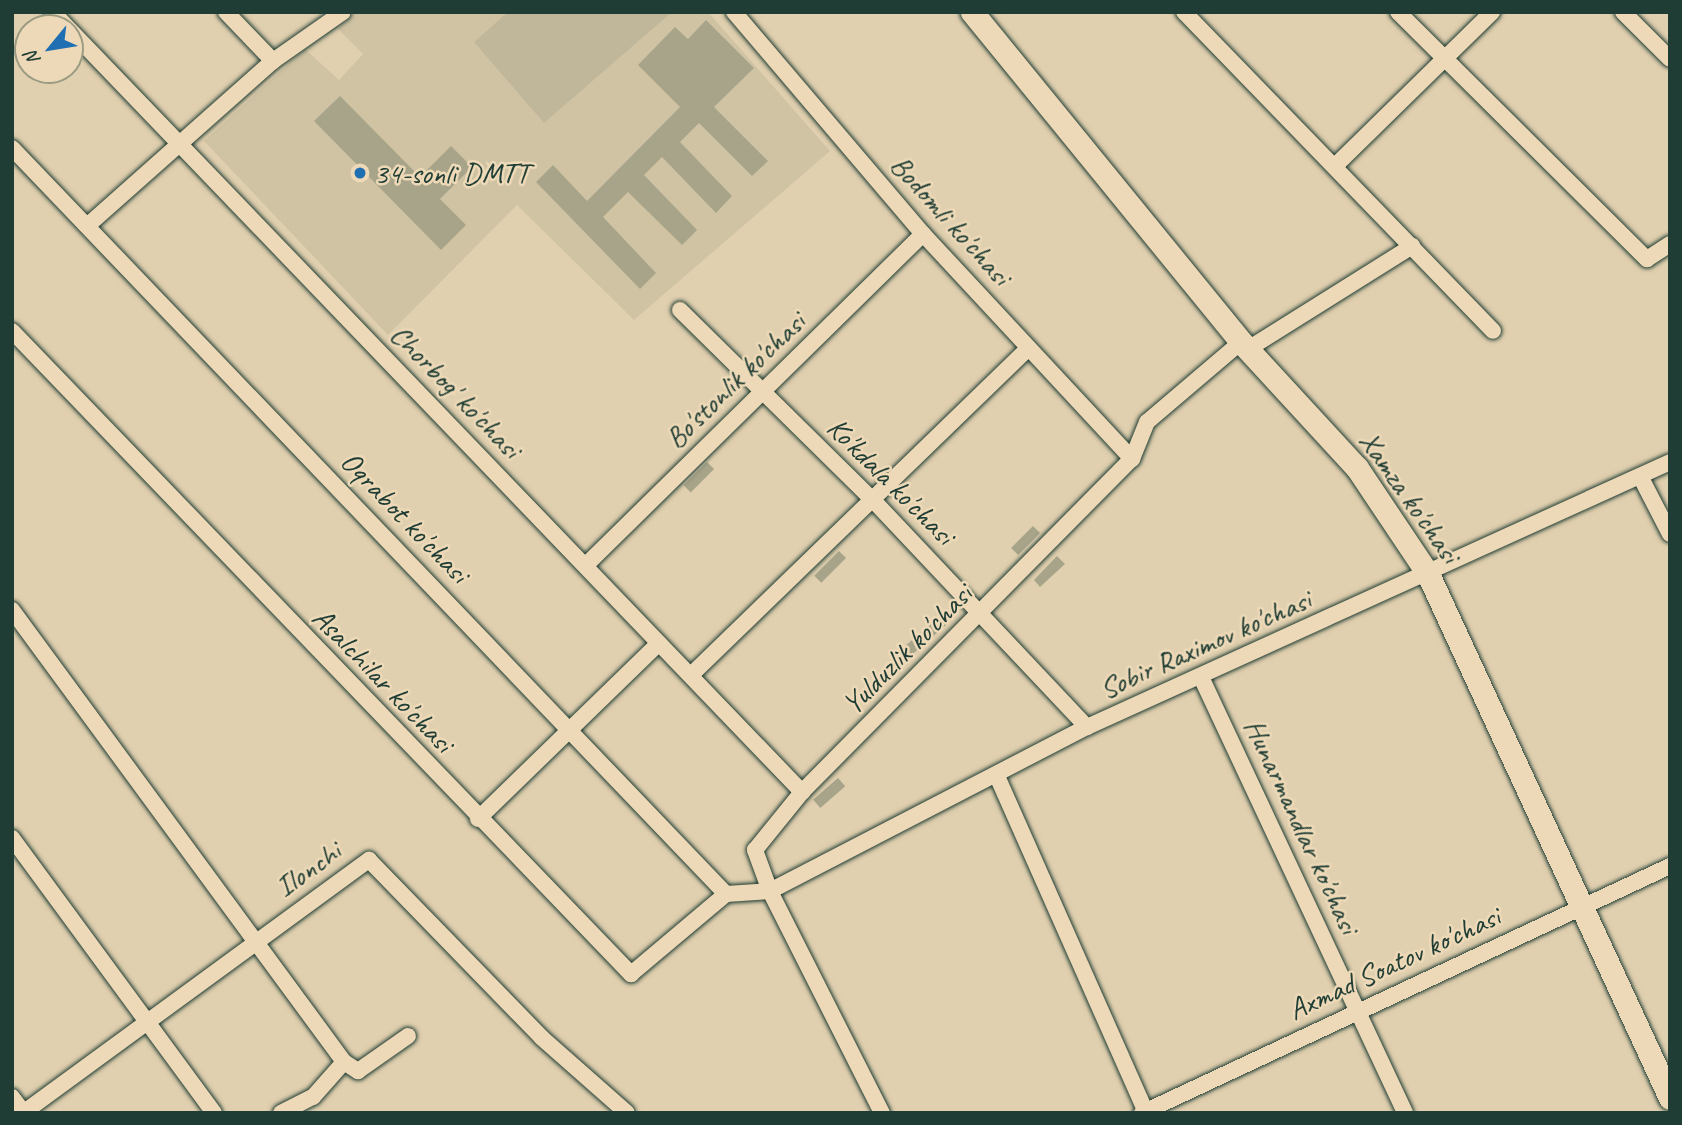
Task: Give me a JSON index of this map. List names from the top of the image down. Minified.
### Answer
{"streets":{"main road":["Xamza ko'chasi"],"street":["Bodomli ko'chasi","Bo'stonlik ko'chasi","Chorbog' ko'chasi","Ko'kdala ko'chasi","Oqrabot ko'chasi","Sobir Raximov ko'chasi","Yulduzlik ko'chasi","Asalchilar ko'chasi","Hunarmandlar ko'chasi","Ilonchi","Axmad Soatov ko'chasi"]},"crossings":[["Bodomli ko'chasi","Bo'stonlik ko'chasi"],["Bodomli ko'chasi","Yulduzlik ko'chasi"],["Bo'stonlik ko'chasi","Chorbog' ko'chasi"],["Bo'stonlik ko'chasi","Ko'kdala ko'chasi"],["Chorbog' ko'chasi","Yulduzlik ko'chasi"],["Ko'kdala ko'chasi","Sobir Raximov ko'chasi"],["Ko'kdala ko'chasi","Yulduzlik ko'chasi"],["Xamza ko'chasi","Sobir Raximov ko'chasi"],["Xamza ko'chasi","Axmad Soatov ko'chasi"],["Oqrabot ko'chasi","Asalchilar ko'chasi"],["Sobir Raximov ko'chasi","Yulduzlik ko'chasi"],["Sobir Raximov ko'chasi","Hunarmandlar ko'chasi"],["Hunarmandlar ko'chasi","Axmad Soatov ko'chasi"]],"places":["34-sonli DMTT"],"north":"bottom left"}
